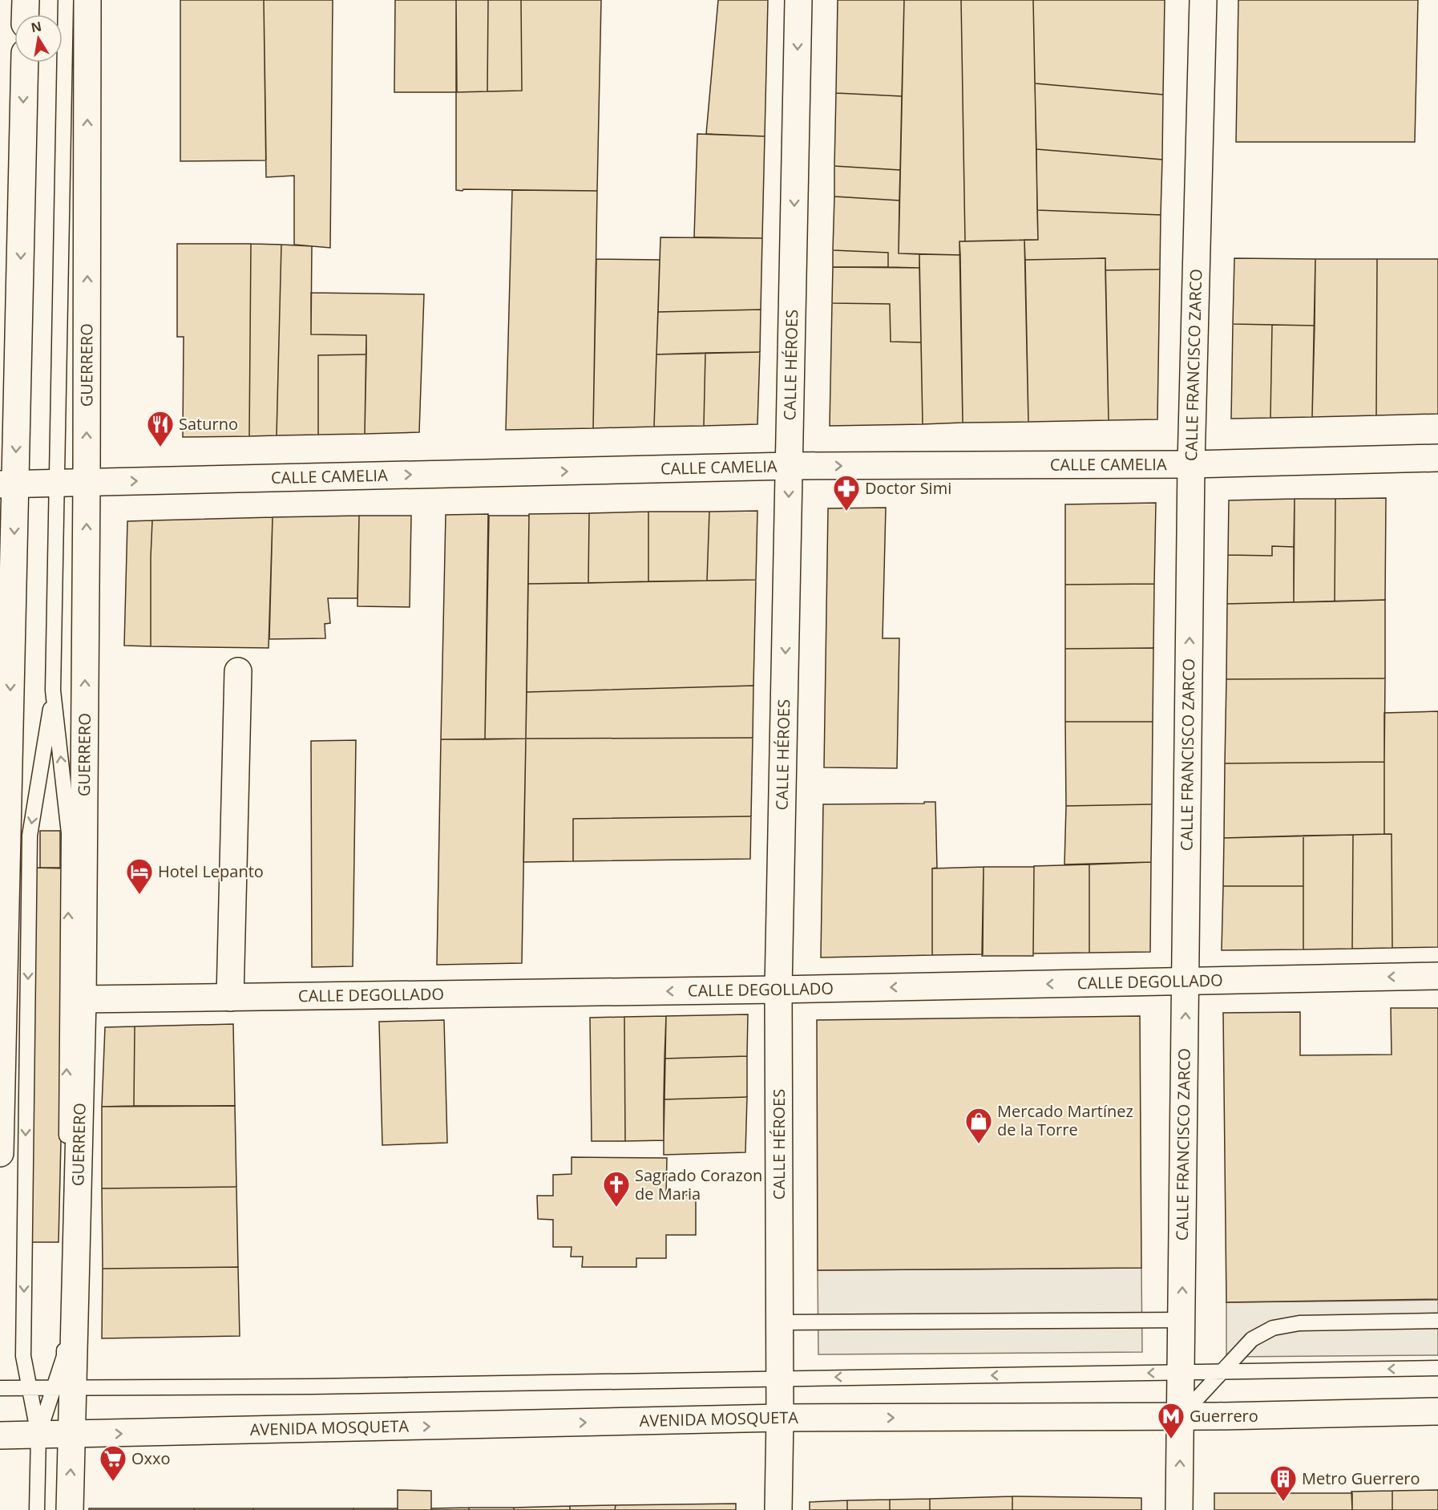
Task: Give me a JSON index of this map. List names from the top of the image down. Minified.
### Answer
{"streets":{"street":["CALLE FRANCISCO ZARCO","GUERRERO","CALLE HÉROES","CALLE CAMELIA","CALLE DEGOLLADO","AVENIDA MOSQUETA"]},"crossings":[["CALLE FRANCISCO ZARCO","CALLE CAMELIA"],["CALLE FRANCISCO ZARCO","CALLE DEGOLLADO"],["CALLE FRANCISCO ZARCO","AVENIDA MOSQUETA"],["GUERRERO","CALLE CAMELIA"],["GUERRERO","CALLE DEGOLLADO"],["GUERRERO","AVENIDA MOSQUETA"],["CALLE HÉROES","CALLE CAMELIA"],["CALLE HÉROES","CALLE DEGOLLADO"],["CALLE HÉROES","AVENIDA MOSQUETA"]],"one_way":["CALLE FRANCISCO ZARCO","CALLE HÉROES","CALLE CAMELIA","CALLE DEGOLLADO","AVENIDA MOSQUETA"],"places":{"restaurant":["Saturno"],"pharmacy":["Doctor Simi"],"hotel":["Hotel Lepanto"],"shop":["Mercado Martínez de la Torre"],"church":["Sagrado Corazon de Maria"],"metro station":["Guerrero"],"supermarket":["Oxxo"],"building":["Metro Guerrero"]},"north":"top"}
